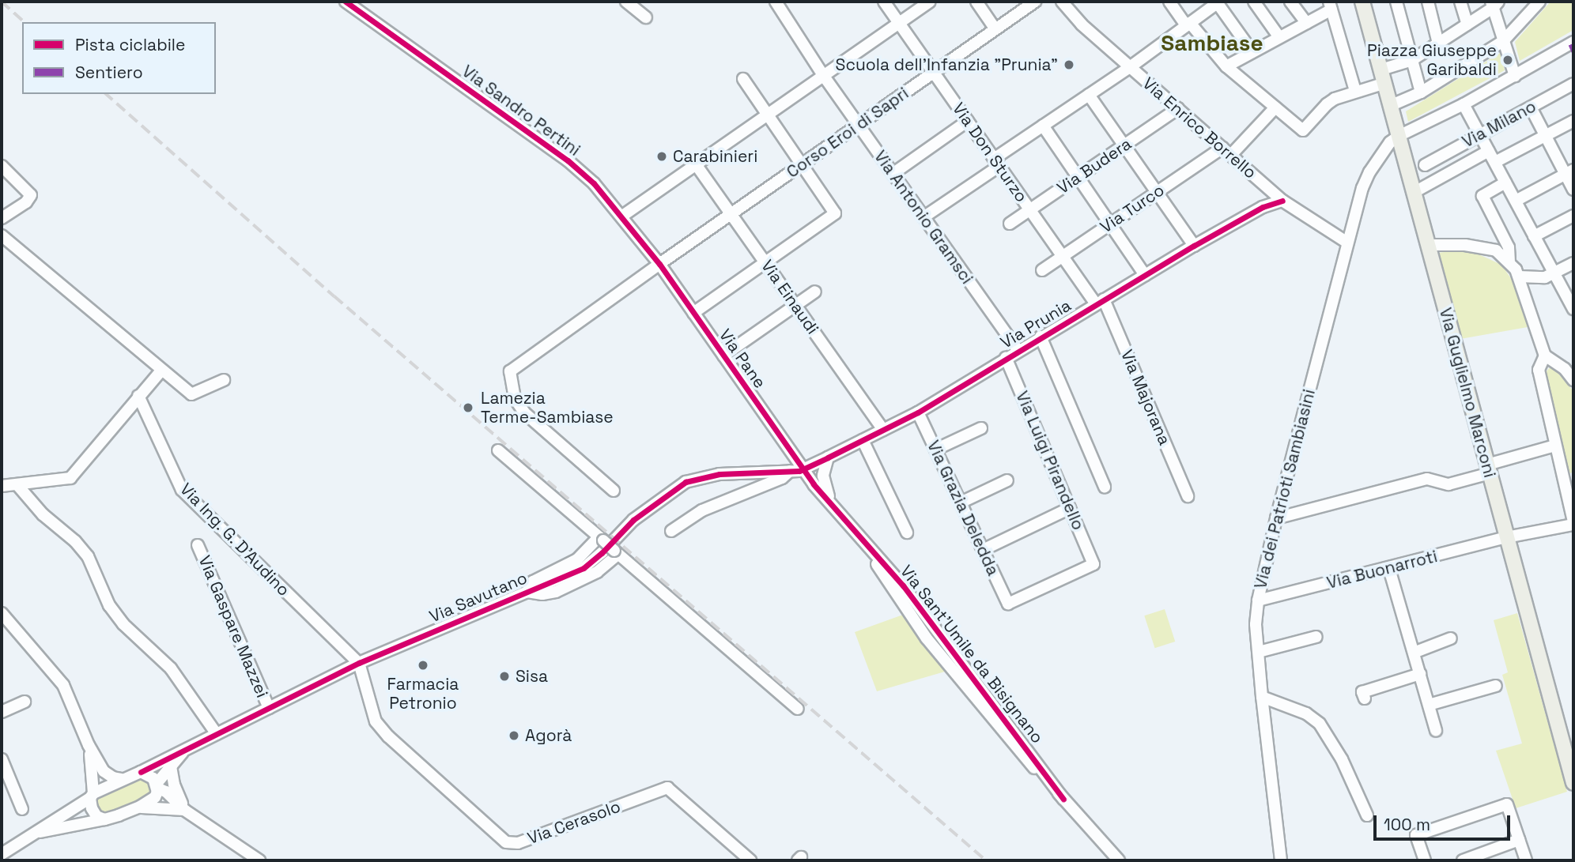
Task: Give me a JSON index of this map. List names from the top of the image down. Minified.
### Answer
{"streets":{"main road":["Via Guglielmo Marconi"],"street":["Via Sandro Pertini","Via Milano","Via Enrico Borrello","Corso Eroi di Sapri","Via Don Sturzo","Via Budera","Via Turco","Via Antonio Gramsci","Via Einaudi","Via Prunia","Via Pane","Via Majorana","Via Luigi Pirandello","Via dei Patrioti Sambiasini","Via Grazia Deledda","Via Ing. G. D'Audino","Via Buonarroti","Via Savutano","Via Gaspare Mazzei","Via Sant'Umile da Bisignano","Via Cerasolo"]},"crossings":[["Via Sandro Pertini","Corso Eroi di Sapri"],["Via Sandro Pertini","Via Pane"],["Via Enrico Borrello","Via Budera"],["Via Enrico Borrello","Via Turco"],["Via Enrico Borrello","Via Prunia"],["Via Enrico Borrello","Via dei Patrioti Sambiasini"],["Corso Eroi di Sapri","Via Don Sturzo"],["Corso Eroi di Sapri","Via Antonio Gramsci"],["Corso Eroi di Sapri","Via Einaudi"],["Corso Eroi di Sapri","Via Pane"],["Via Don Sturzo","Via Budera"],["Via Don Sturzo","Via Turco"],["Via Don Sturzo","Via Prunia"],["Via Don Sturzo","Via Majorana"],["Via Antonio Gramsci","Via Prunia"],["Via Einaudi","Via Prunia"],["Via Prunia","Via Pane"],["Via Prunia","Via Majorana"],["Via Prunia","Via Luigi Pirandello"],["Via Prunia","Via Grazia Deledda"],["Via Prunia","Via Savutano"],["Via Pane","Via Sant'Umile da Bisignano"],["Via Guglielmo Marconi","Via dei Patrioti Sambiasini"],["Via Guglielmo Marconi","Via Buonarroti"],["Via Luigi Pirandello","Via Grazia Deledda"],["Via dei Patrioti Sambiasini","Via Buonarroti"],["Via Ing. G. D'Audino","Via Savutano"],["Via Ing. G. D'Audino","Via Cerasolo"],["Via Savutano","Via Gaspare Mazzei"],["Via Savutano","Via Cerasolo"]],"districts":["Sambiase"],"places":["Piazza Giuseppe Garibaldi","Scuola dell'Infanzia \"Prunia\"","Carabinieri","Lamezia Terme-Sambiase","Farmacia Petronio","Sisa","Agorà"],"legend":["Pista ciclabile","Sentiero"],"scale_bar":"100 m"}
